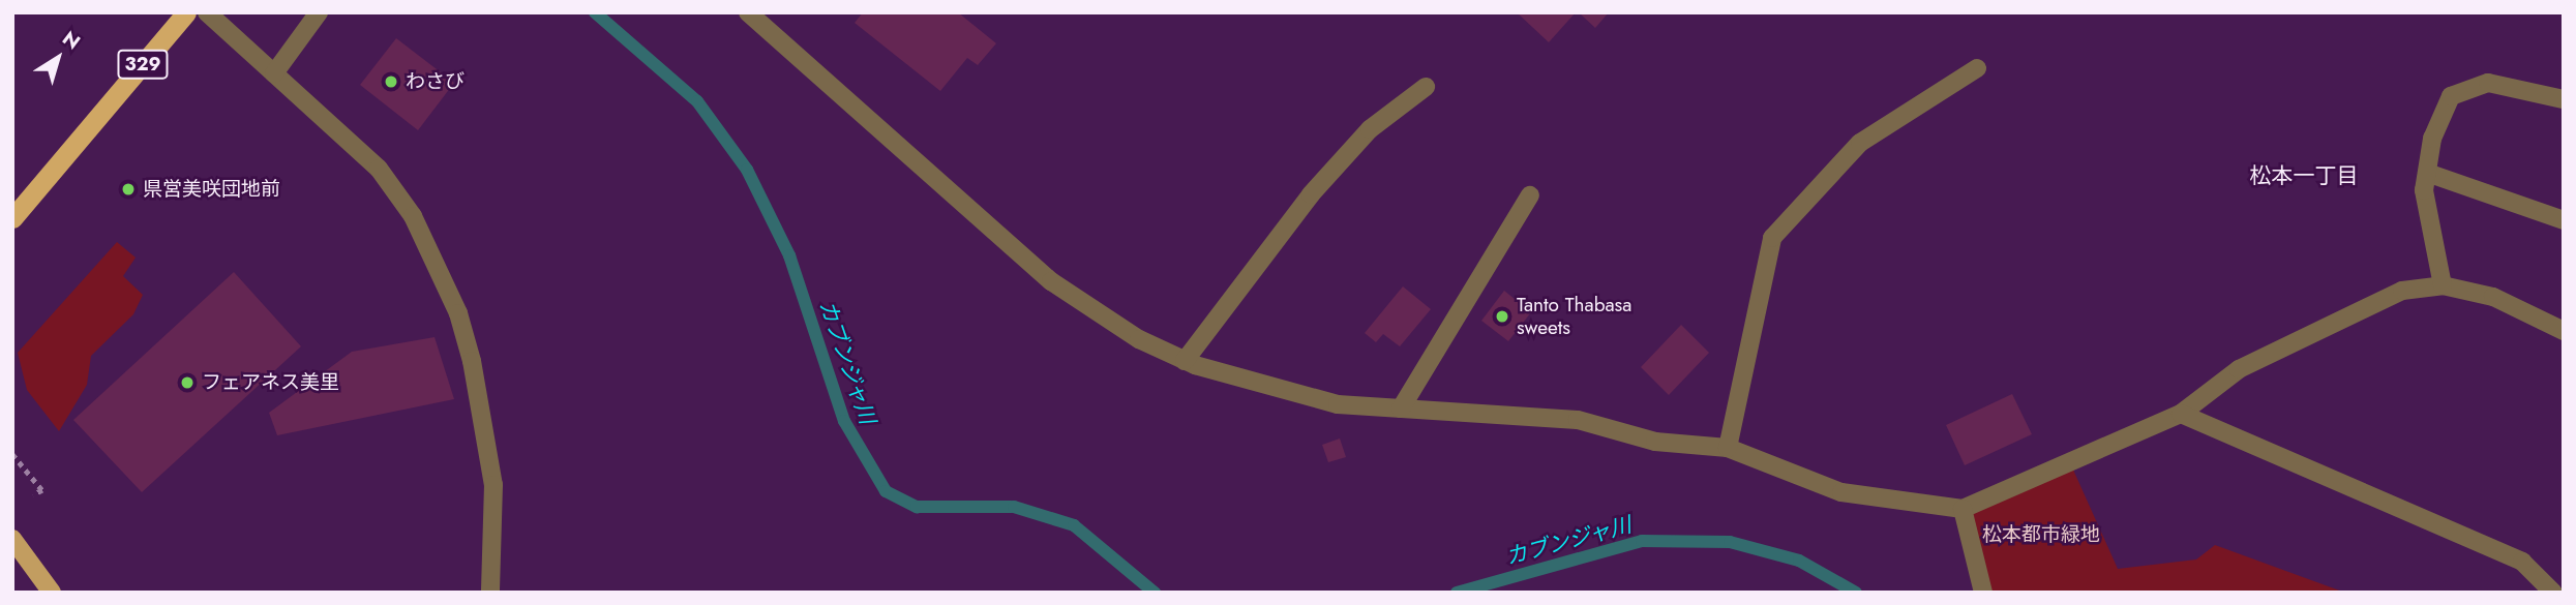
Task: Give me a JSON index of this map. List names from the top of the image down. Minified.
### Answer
{"streets":{"highway":["329"]},"districts":["松本一丁目"],"water":["カブンジャ川"],"parks":["松本都市緑地"],"places":["わさび","県営美咲団地前","Tanto Thabasa sweets","フェアネス美里"],"north":"top right"}
